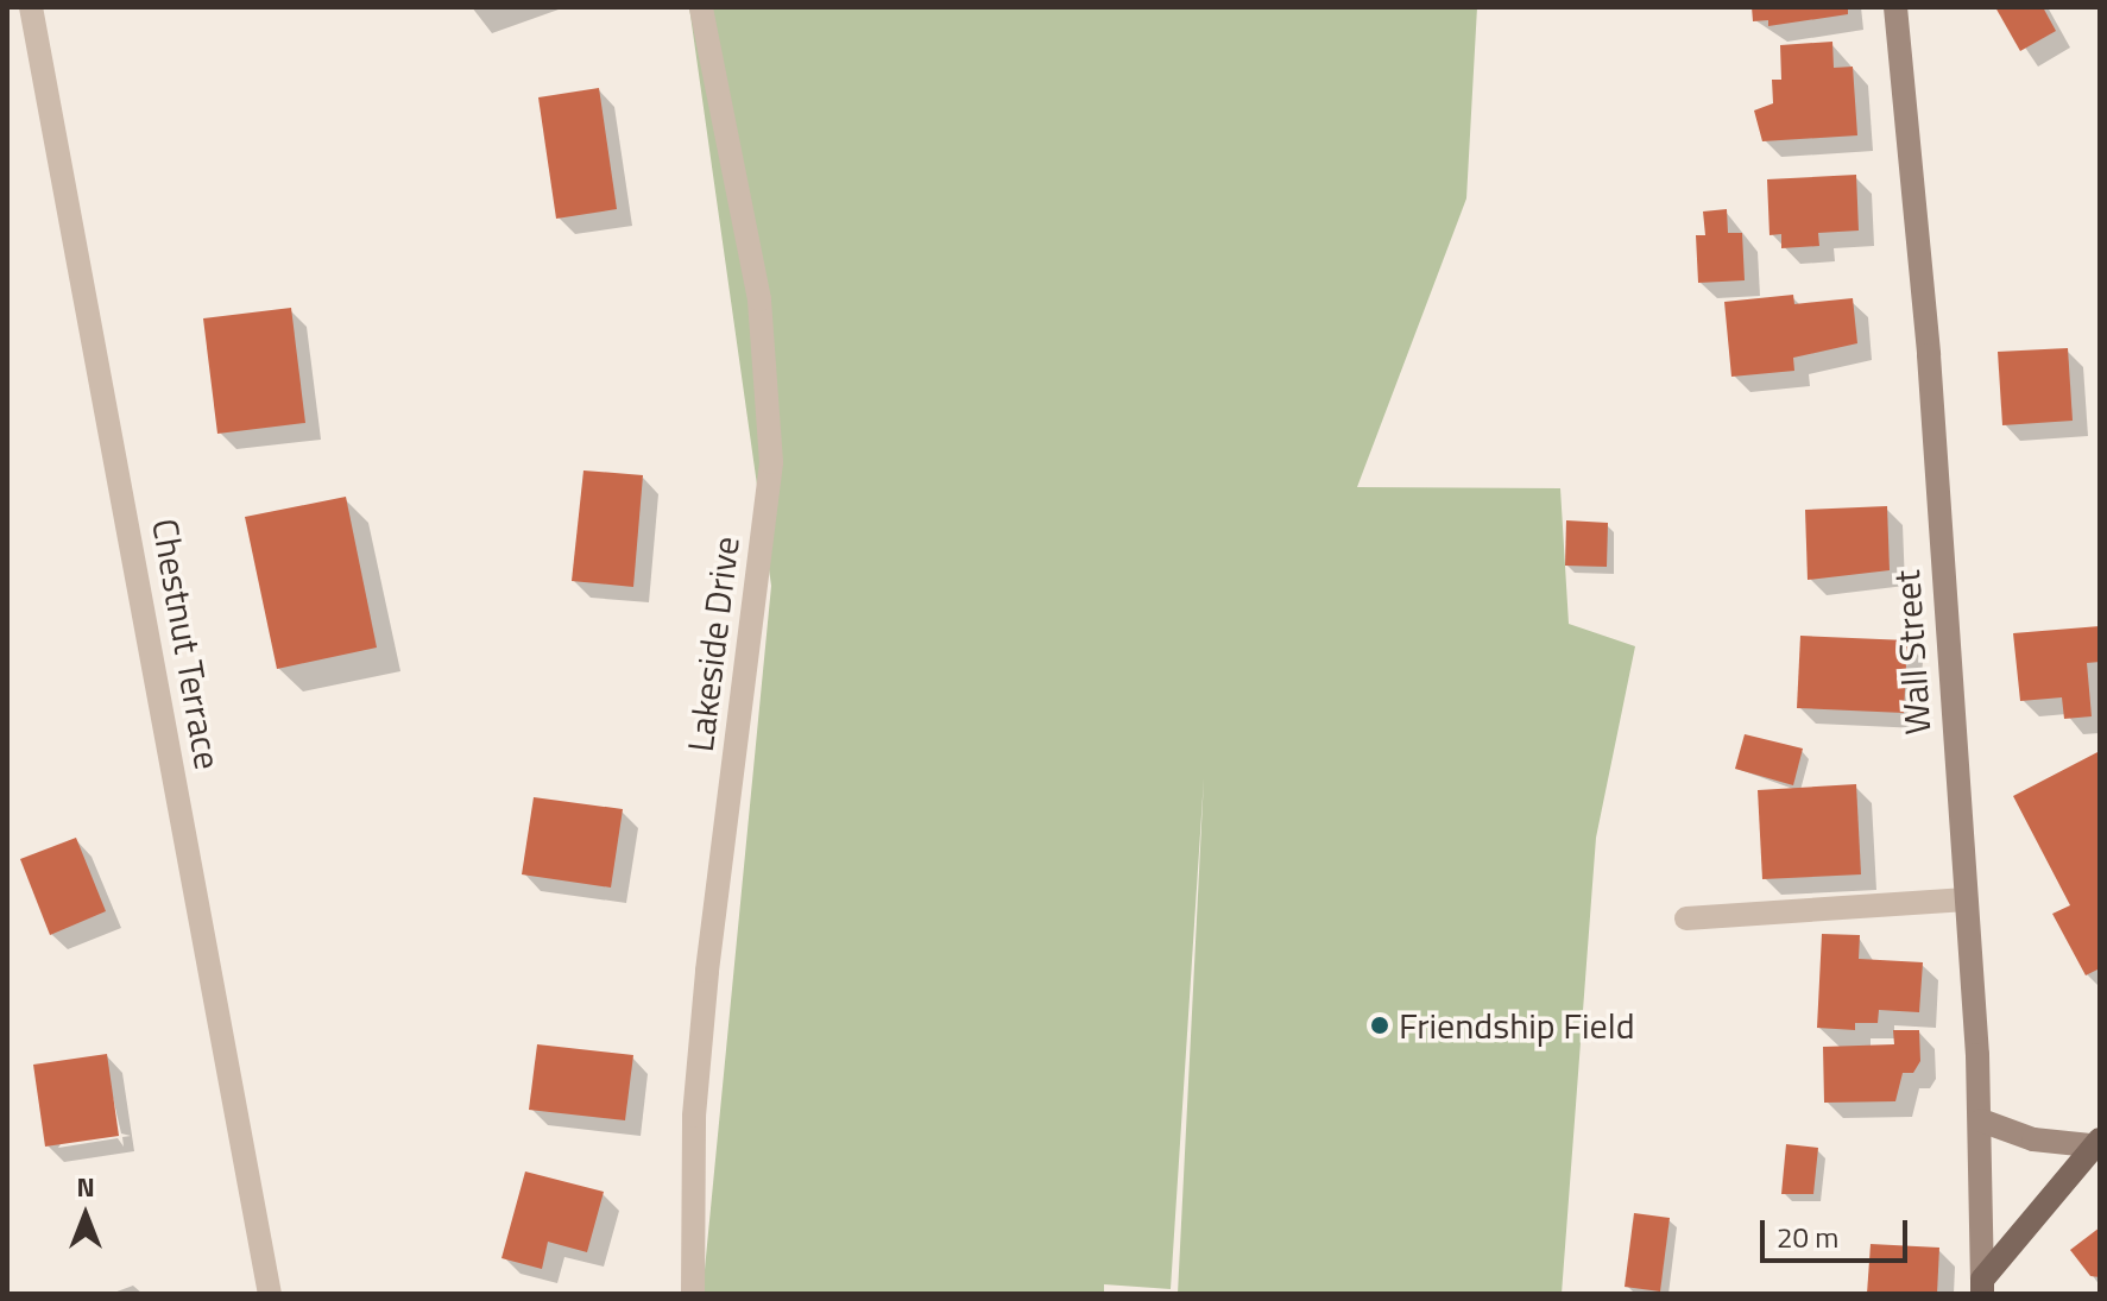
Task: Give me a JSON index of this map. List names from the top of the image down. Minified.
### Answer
{"streets":{"street":["Chestnut Terrace","Lakeside Drive","Wall Street"]},"places":["Friendship Field"],"scale_bar":"20 m","north":"top"}
